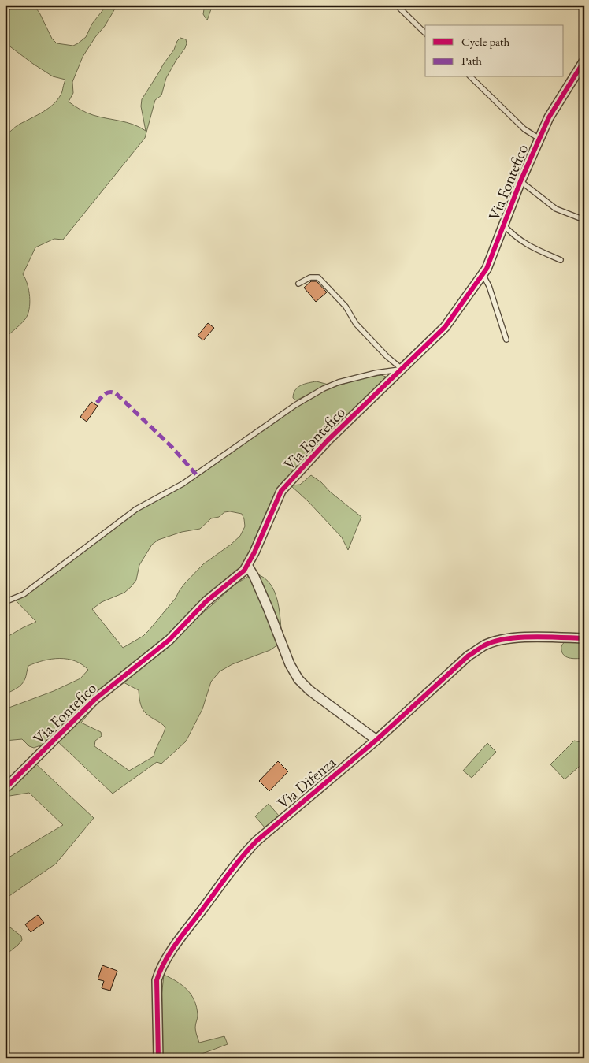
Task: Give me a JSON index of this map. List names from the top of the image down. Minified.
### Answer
{"streets":{"street":["Via Fontefico","Via Difenza"]},"legend":["Cycle path","Path"]}
